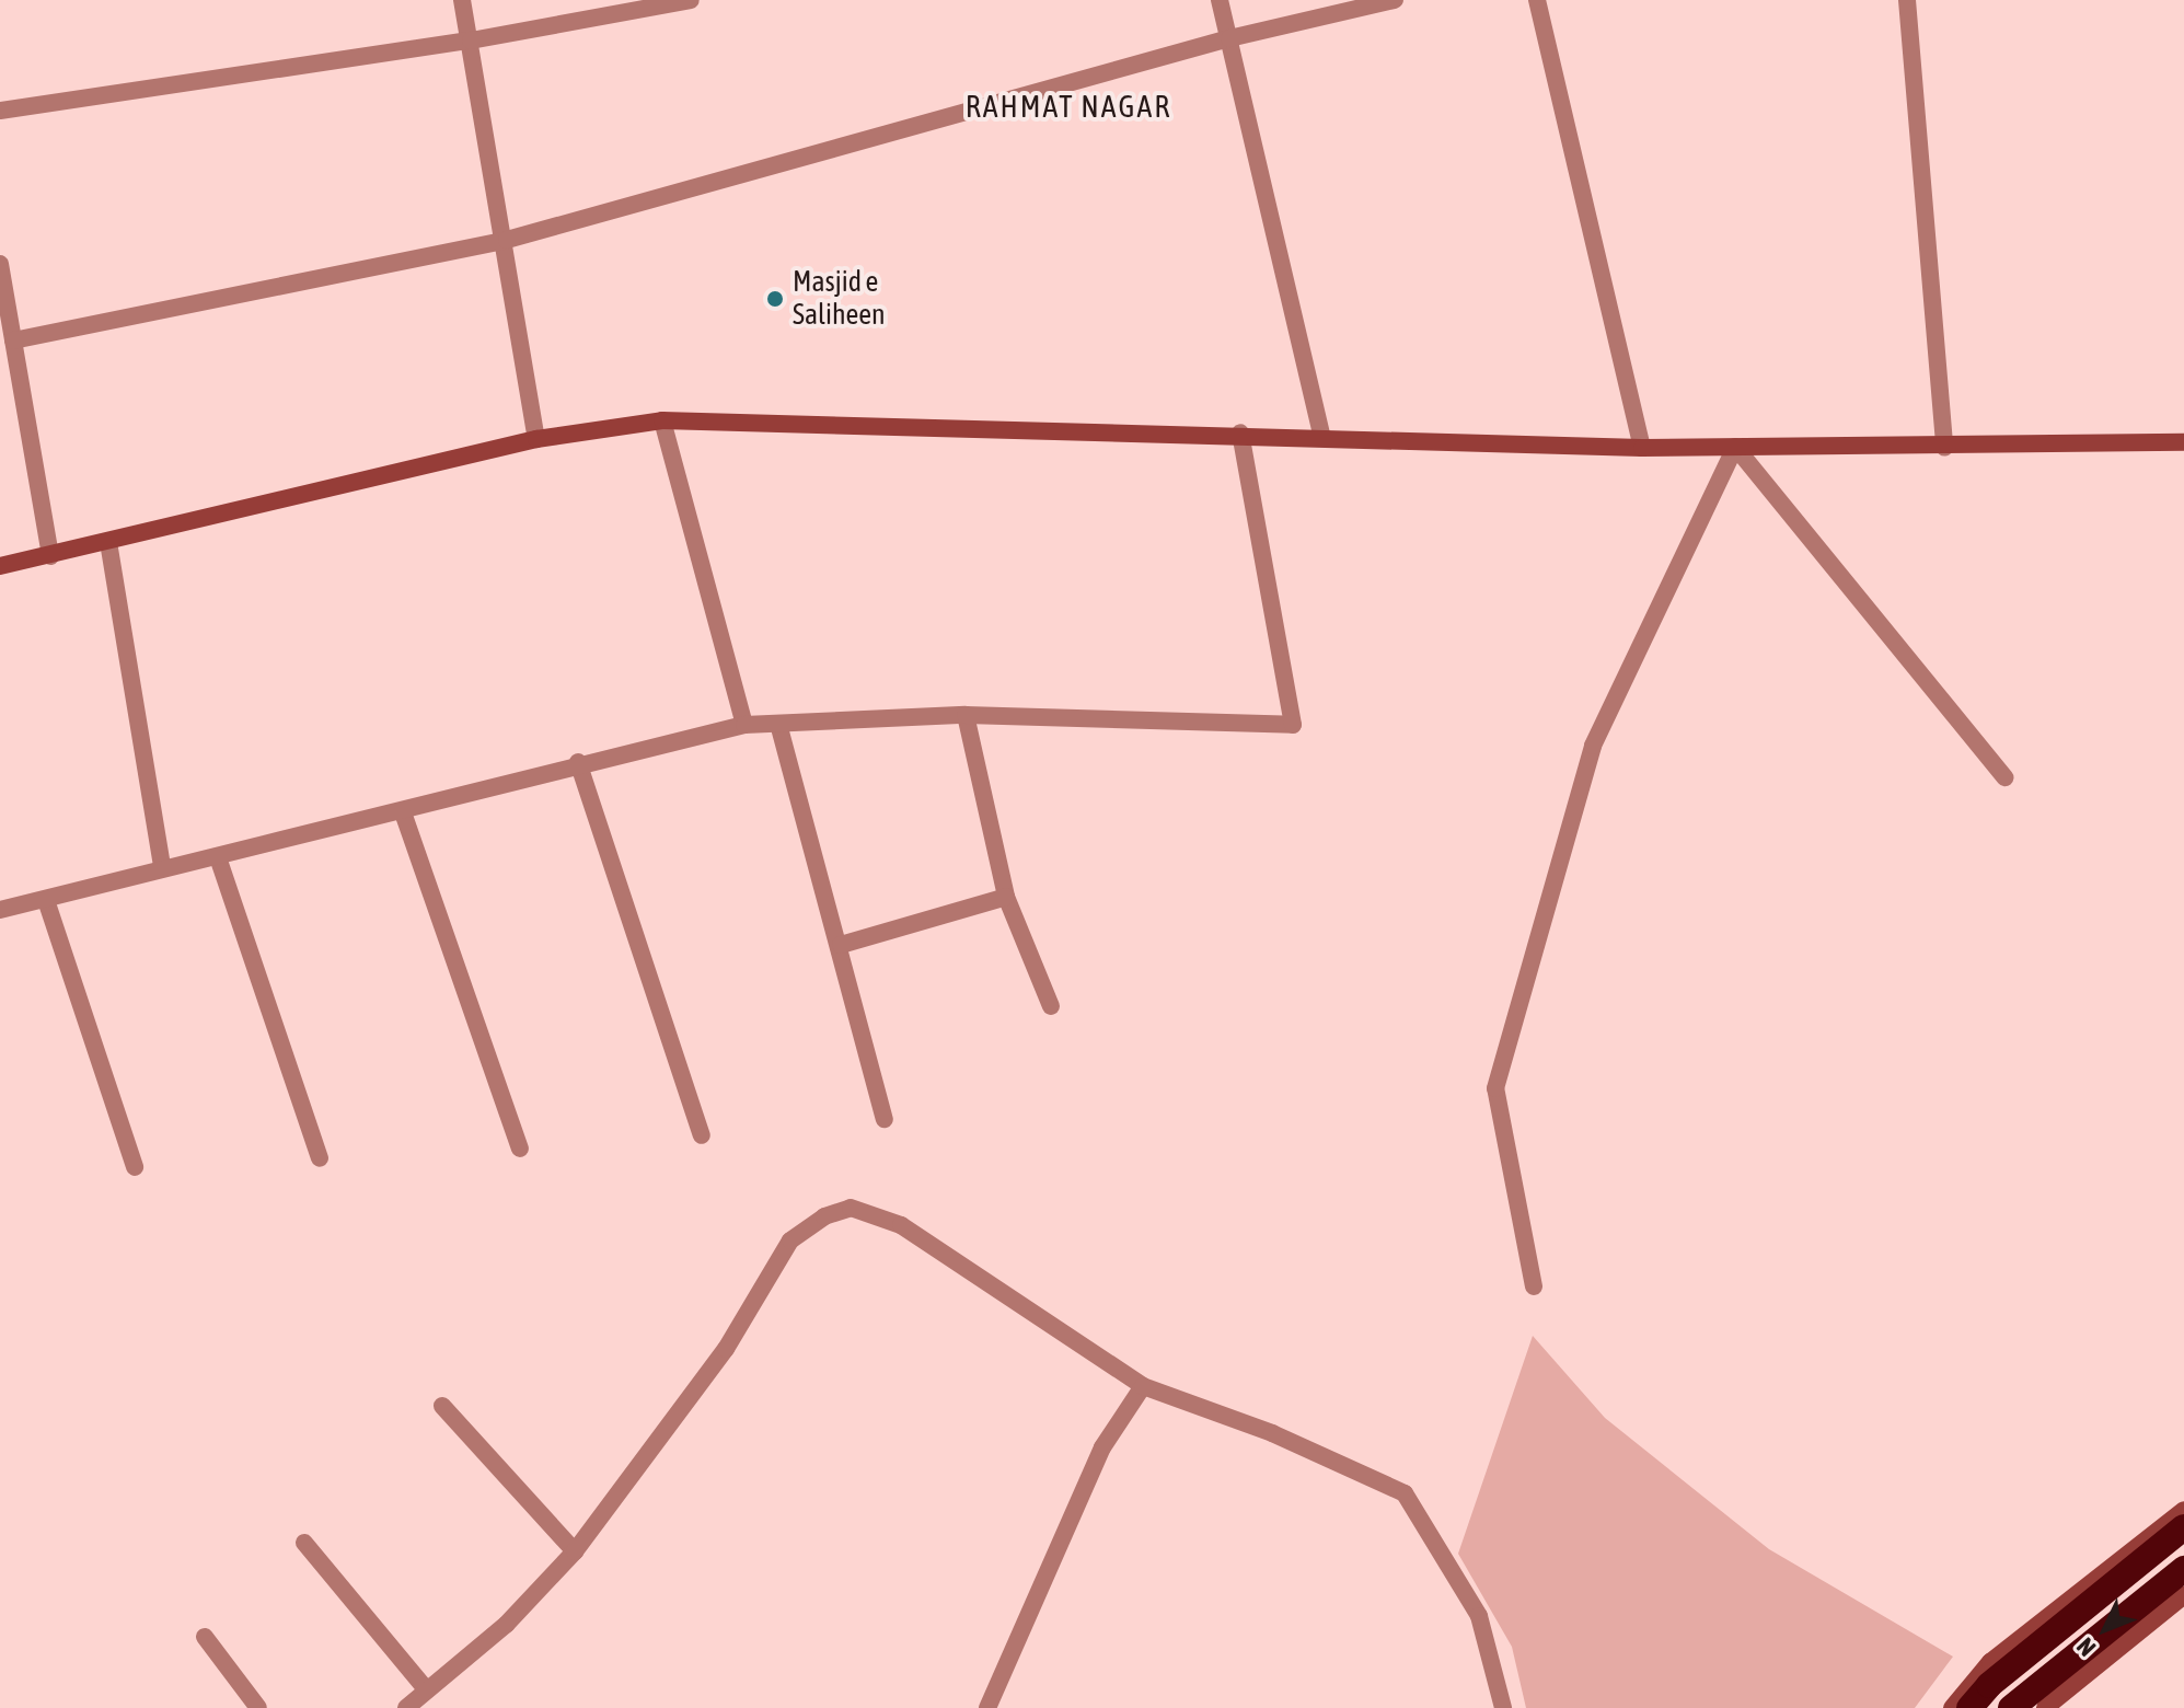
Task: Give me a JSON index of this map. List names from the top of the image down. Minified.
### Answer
{"districts":["RAHMAT NAGAR"],"places":["Masjid e Saliheen"],"north":"bottom left"}
